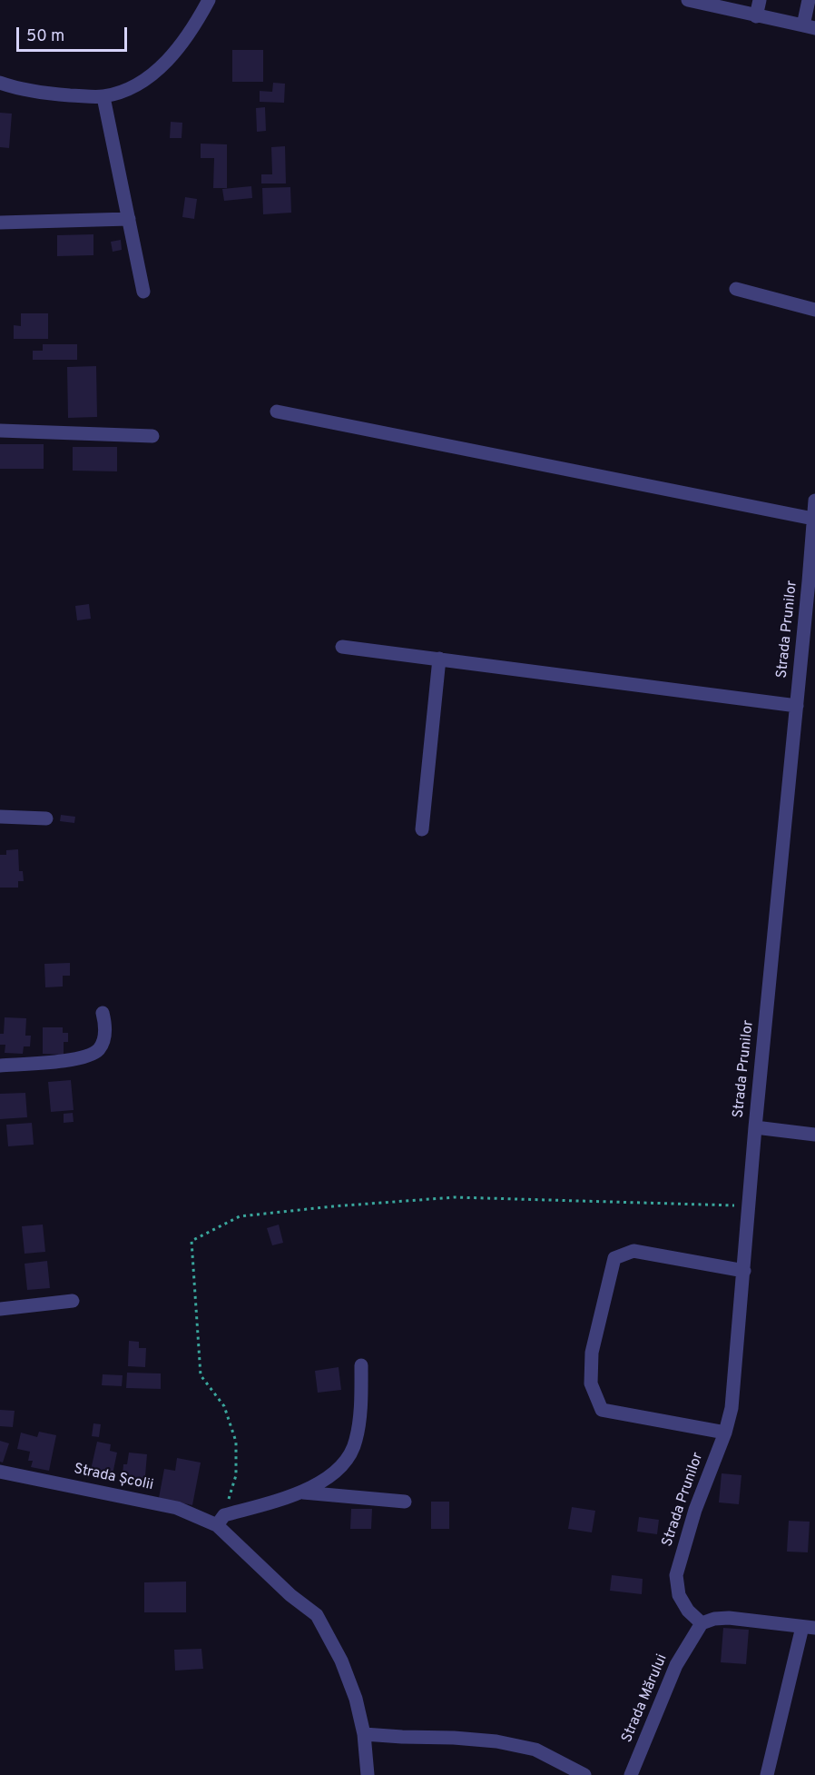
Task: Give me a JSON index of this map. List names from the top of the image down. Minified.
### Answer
{"streets":{"street":["Strada Prunilor","Strada Școlii","Strada Mărului"]},"crossings":[["Strada Prunilor","Strada Mărului"]],"scale_bar":"50 m"}
